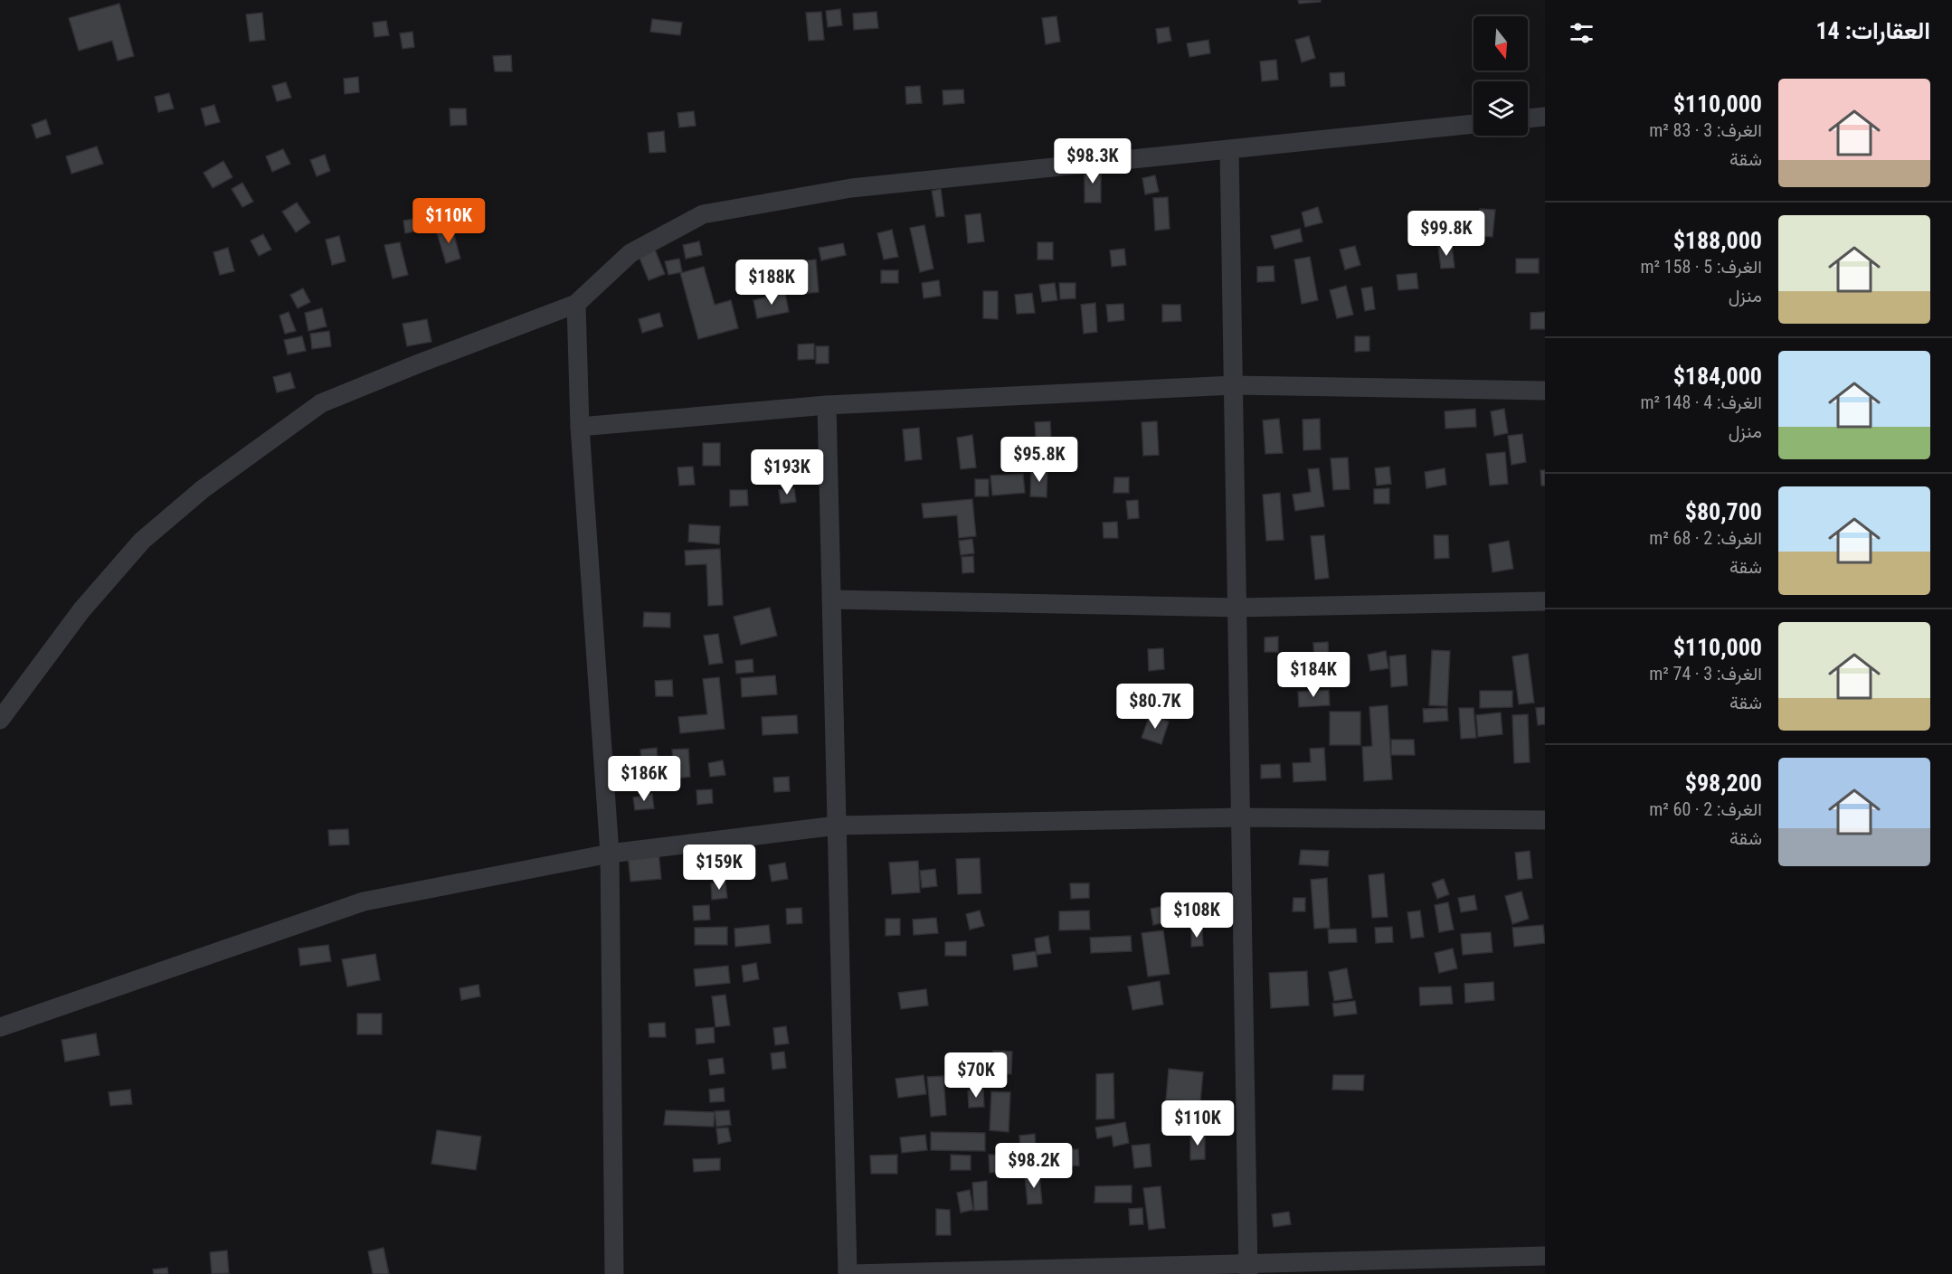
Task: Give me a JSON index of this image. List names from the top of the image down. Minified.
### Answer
{"north":"bottom","page":{"heading":"العقارات: 14","list":[{"name":"$110,000","note":"الغرف: 3 · 83 m² · شقة"},{"name":"$188,000","note":"الغرف: 5 · 158 m² · منزل"},{"name":"$184,000","note":"الغرف: 4 · 148 m² · منزل"},{"name":"$80,700","note":"الغرف: 2 · 68 m² · شقة"},{"name":"$110,000","note":"الغرف: 3 · 74 m² · شقة"},{"name":"$98,200","note":"الغرف: 2 · 60 m² · شقة"}],"price":["$98.3K","$110K","$99.8K","$188K","$95.8K","$193K","$184K","$80.7K","$186K","$159K","$108K","$70K","$110K","$98.2K"]}}
